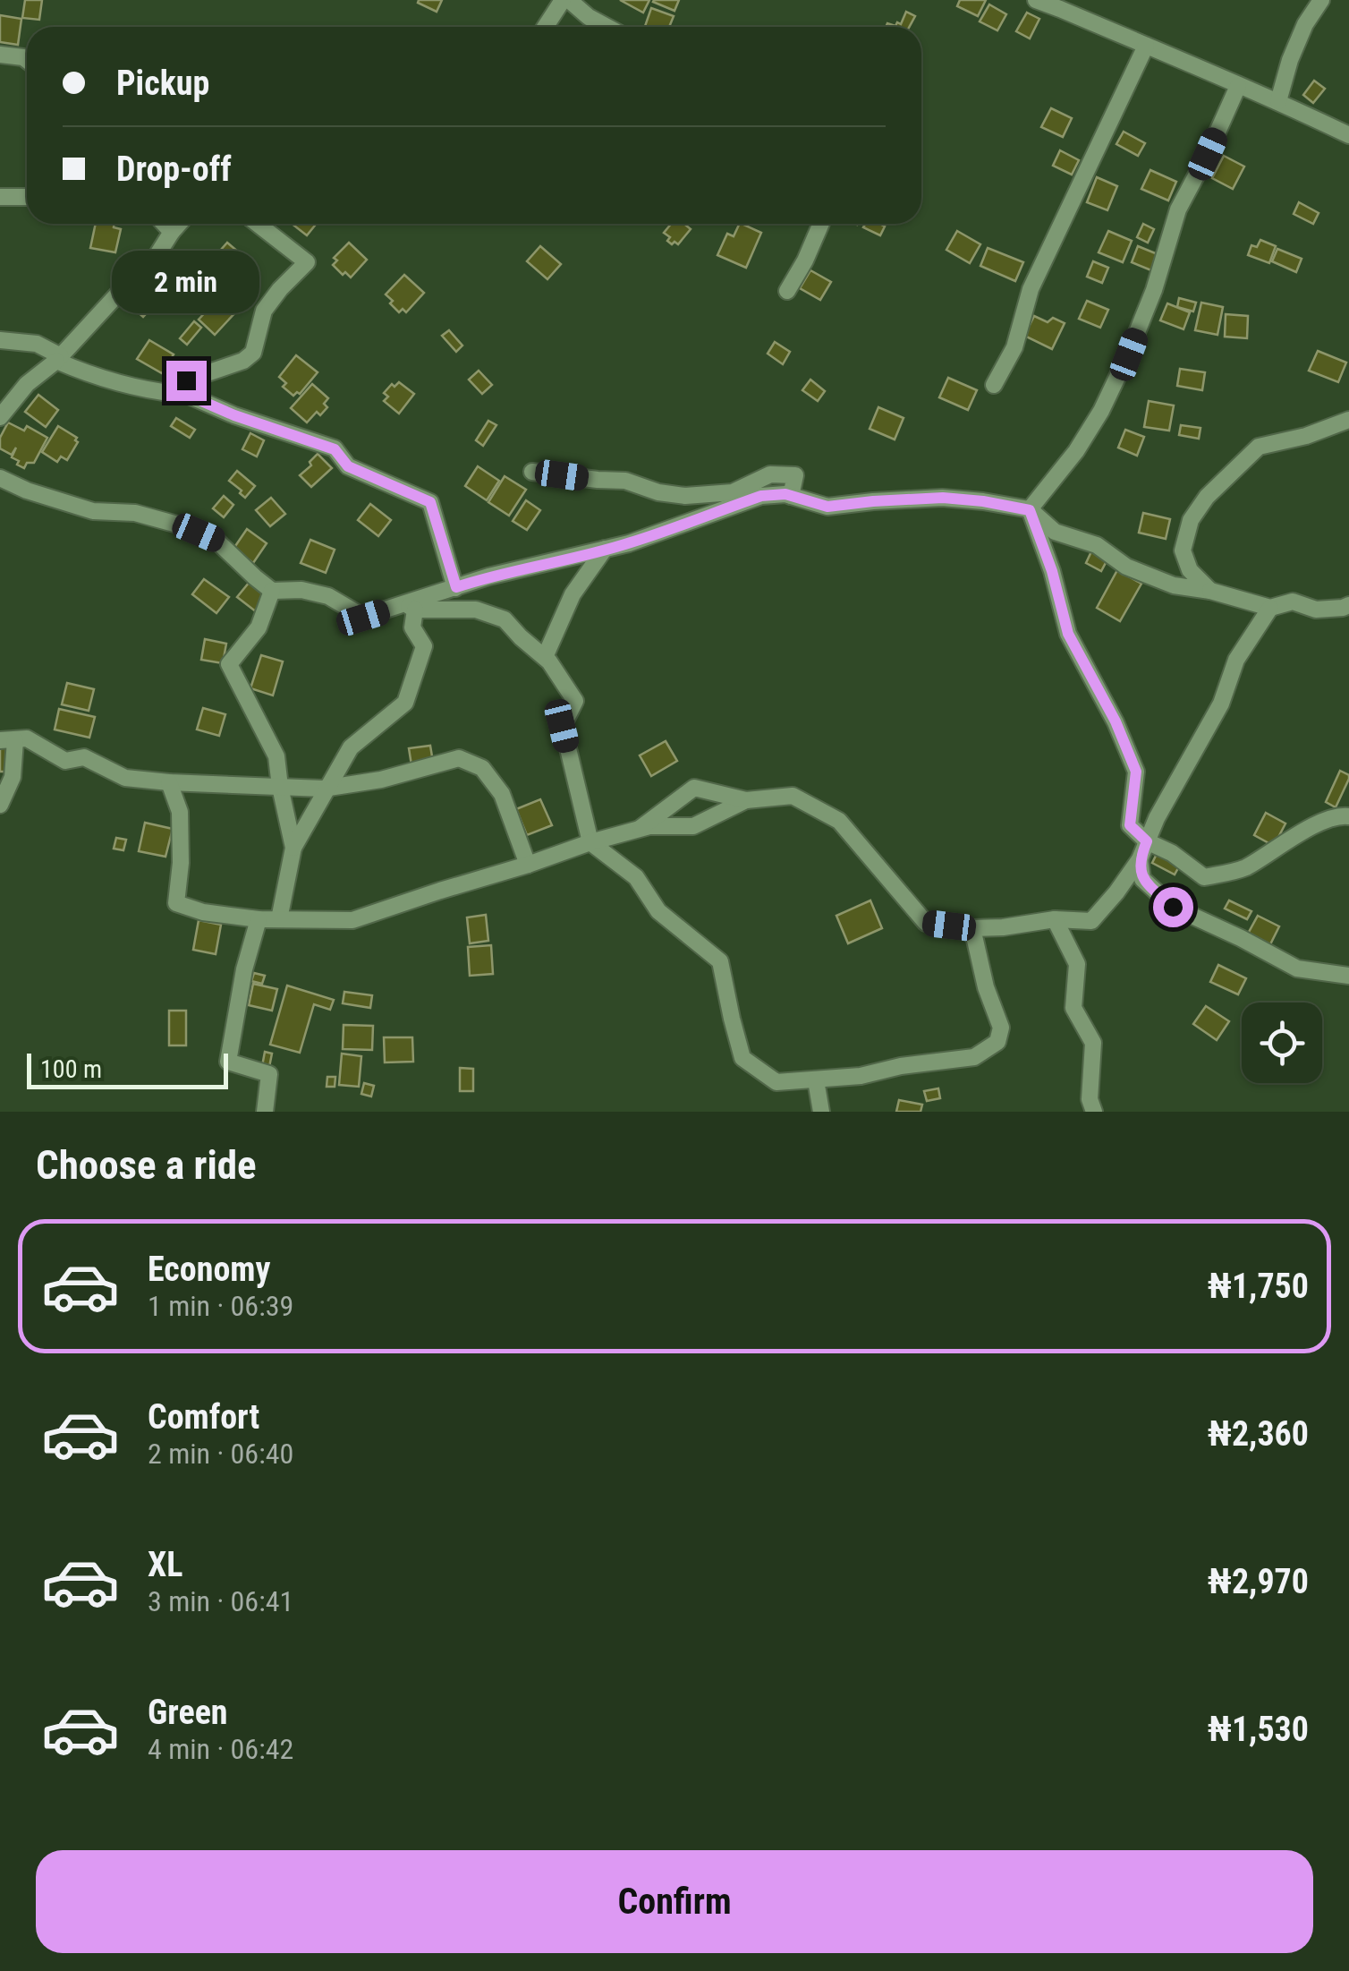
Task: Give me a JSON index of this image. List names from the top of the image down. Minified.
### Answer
{"scale_bar":"100 m","page":{"banner":["Pickup","Drop-off"],"bubble":"2 min","scale":"100 m","heading":"Choose a ride","list":[{"name":"Economy","note":"1 min · 06:39","value":"₦1,750"},{"name":"Comfort","note":"2 min · 06:40","value":"₦2,360"},{"name":"XL","note":"3 min · 06:41","value":"₦2,970"},{"name":"Green","note":"4 min · 06:42","value":"₦1,530"}],"buttons":"Confirm"}}
